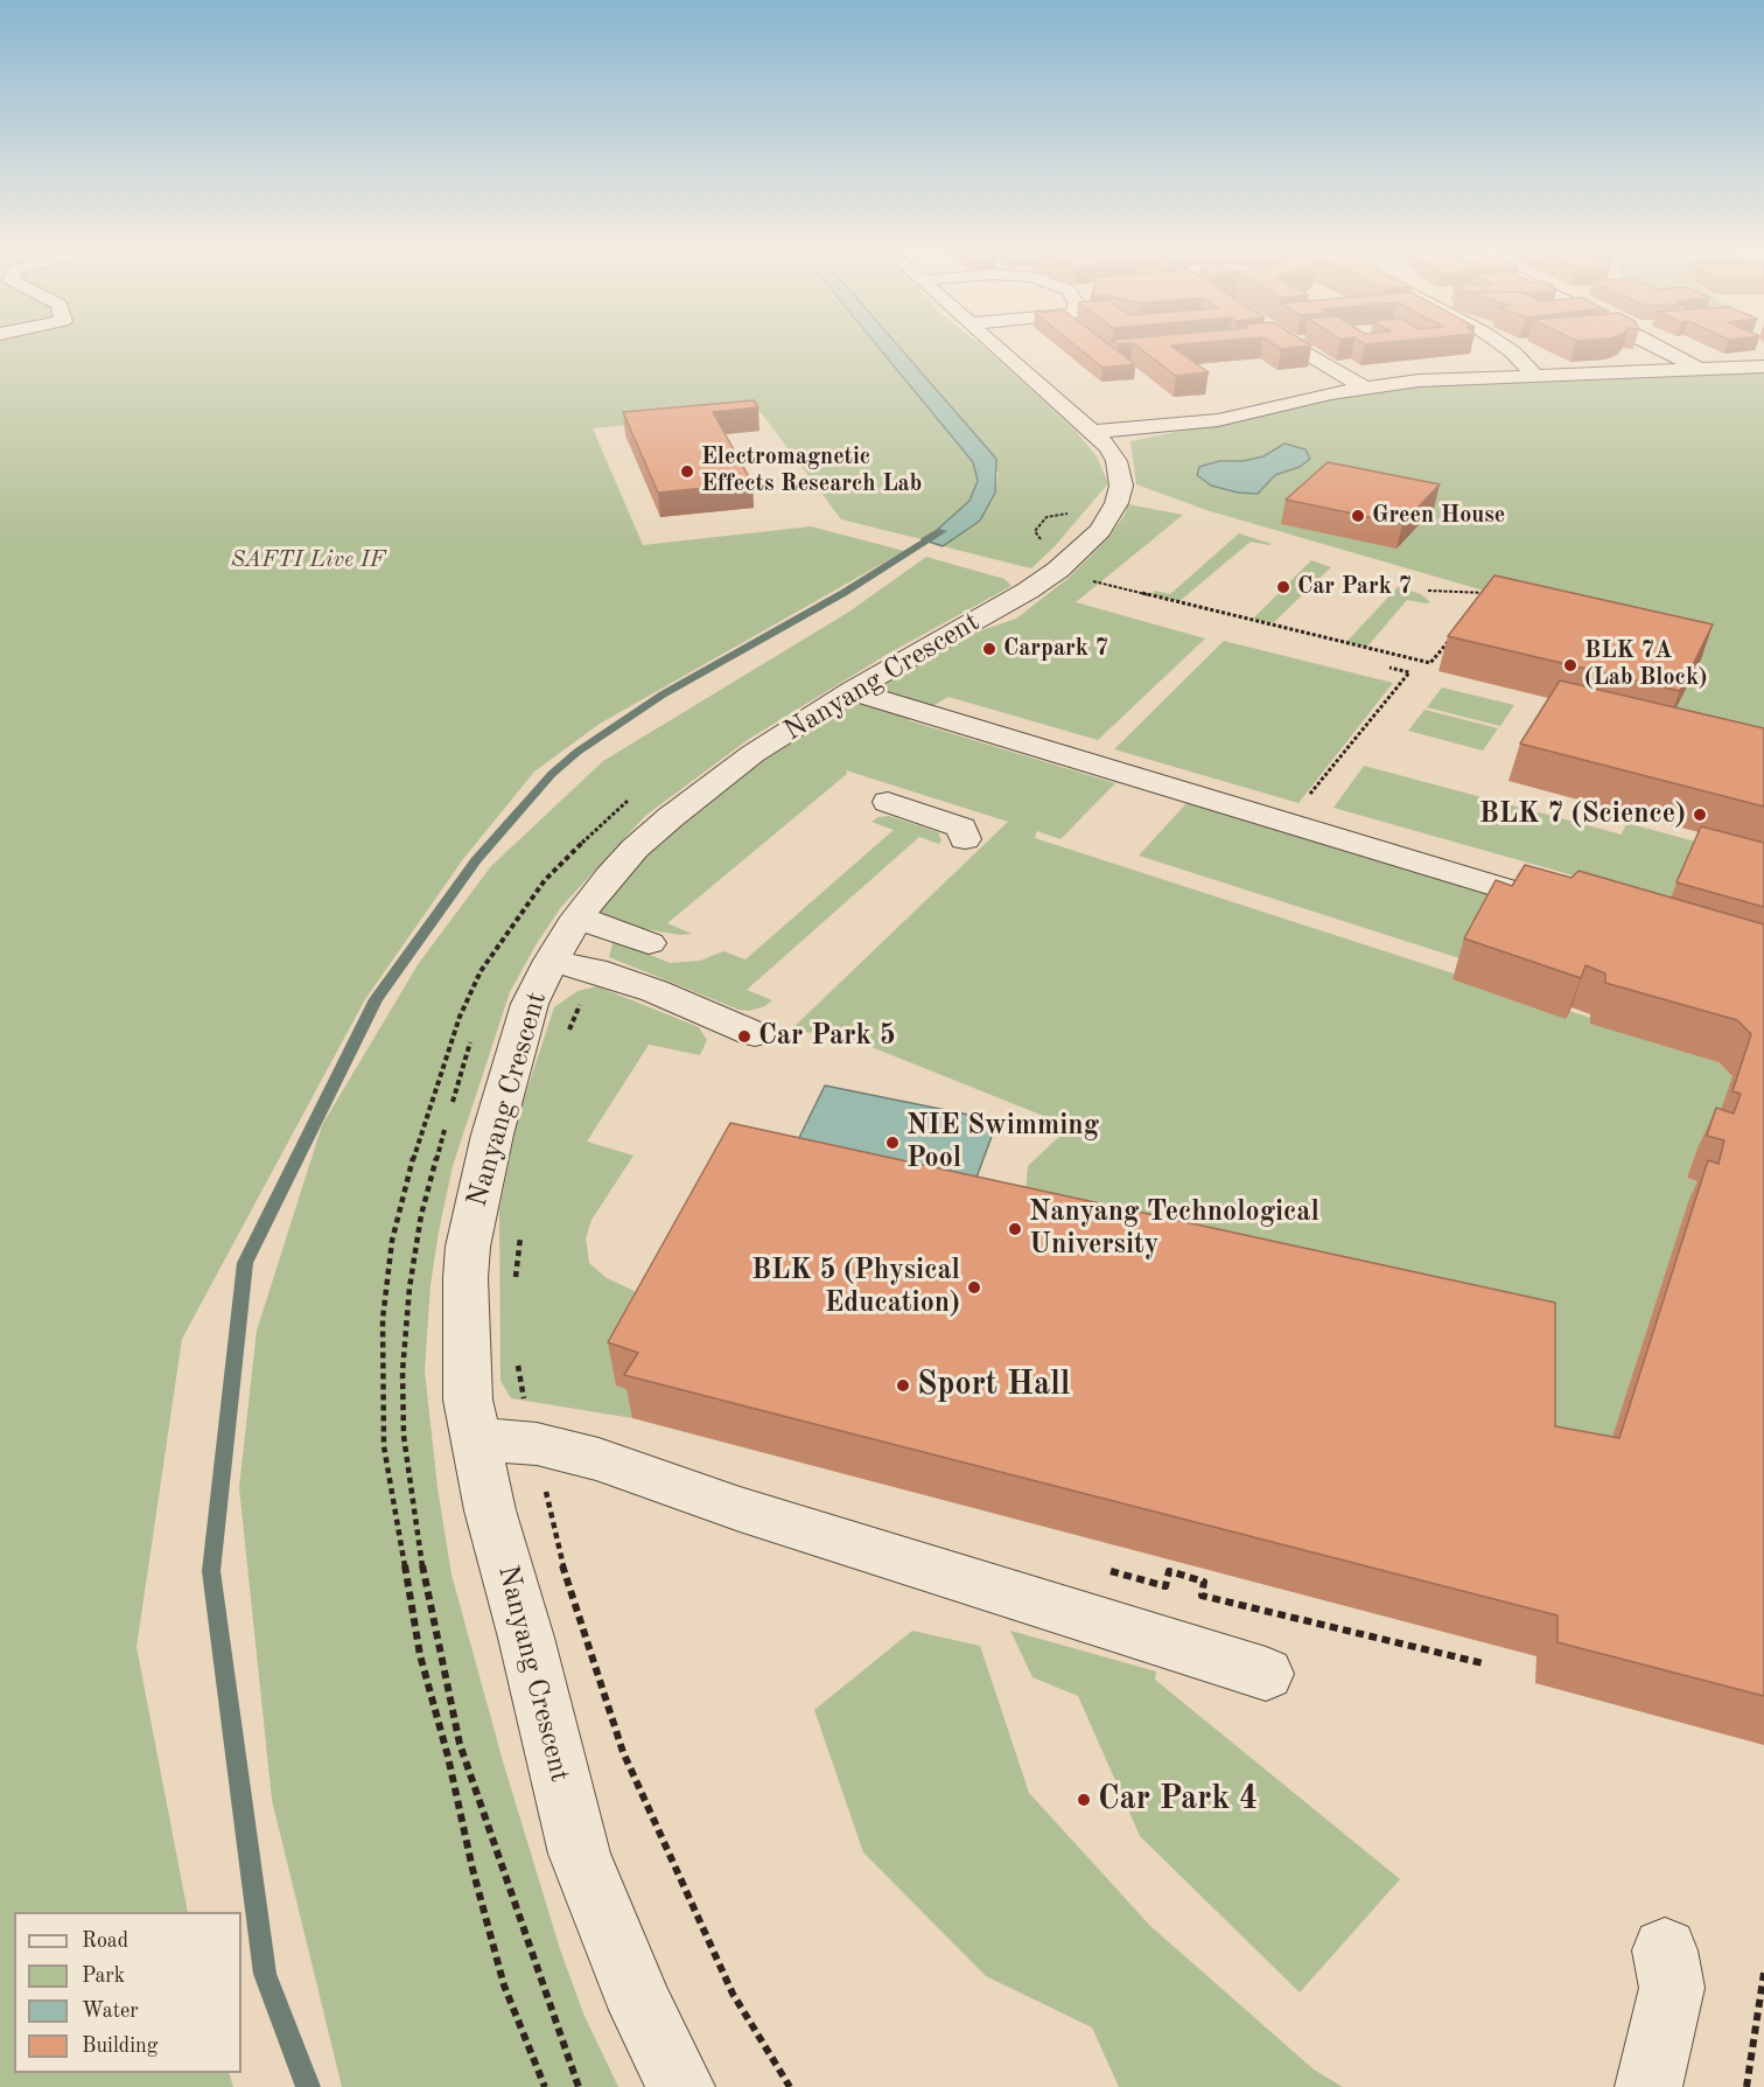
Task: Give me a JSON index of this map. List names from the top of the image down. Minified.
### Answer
{"streets":{"street":["Nanyang Crescent"]},"parks":["SAFTI Live IF"],"places":["Electromagnetic Effects Research Lab","Green House","Car Park 7","Carpark 7","BLK 7A (Lab Block)","BLK 7 (Science)","Car Park 5","NIE Swimming Pool","Nanyang Technological University","BLK 5 (Physical Education)","Sport Hall","Car Park 4"],"legend":["Road","Park","Water","Building"]}
